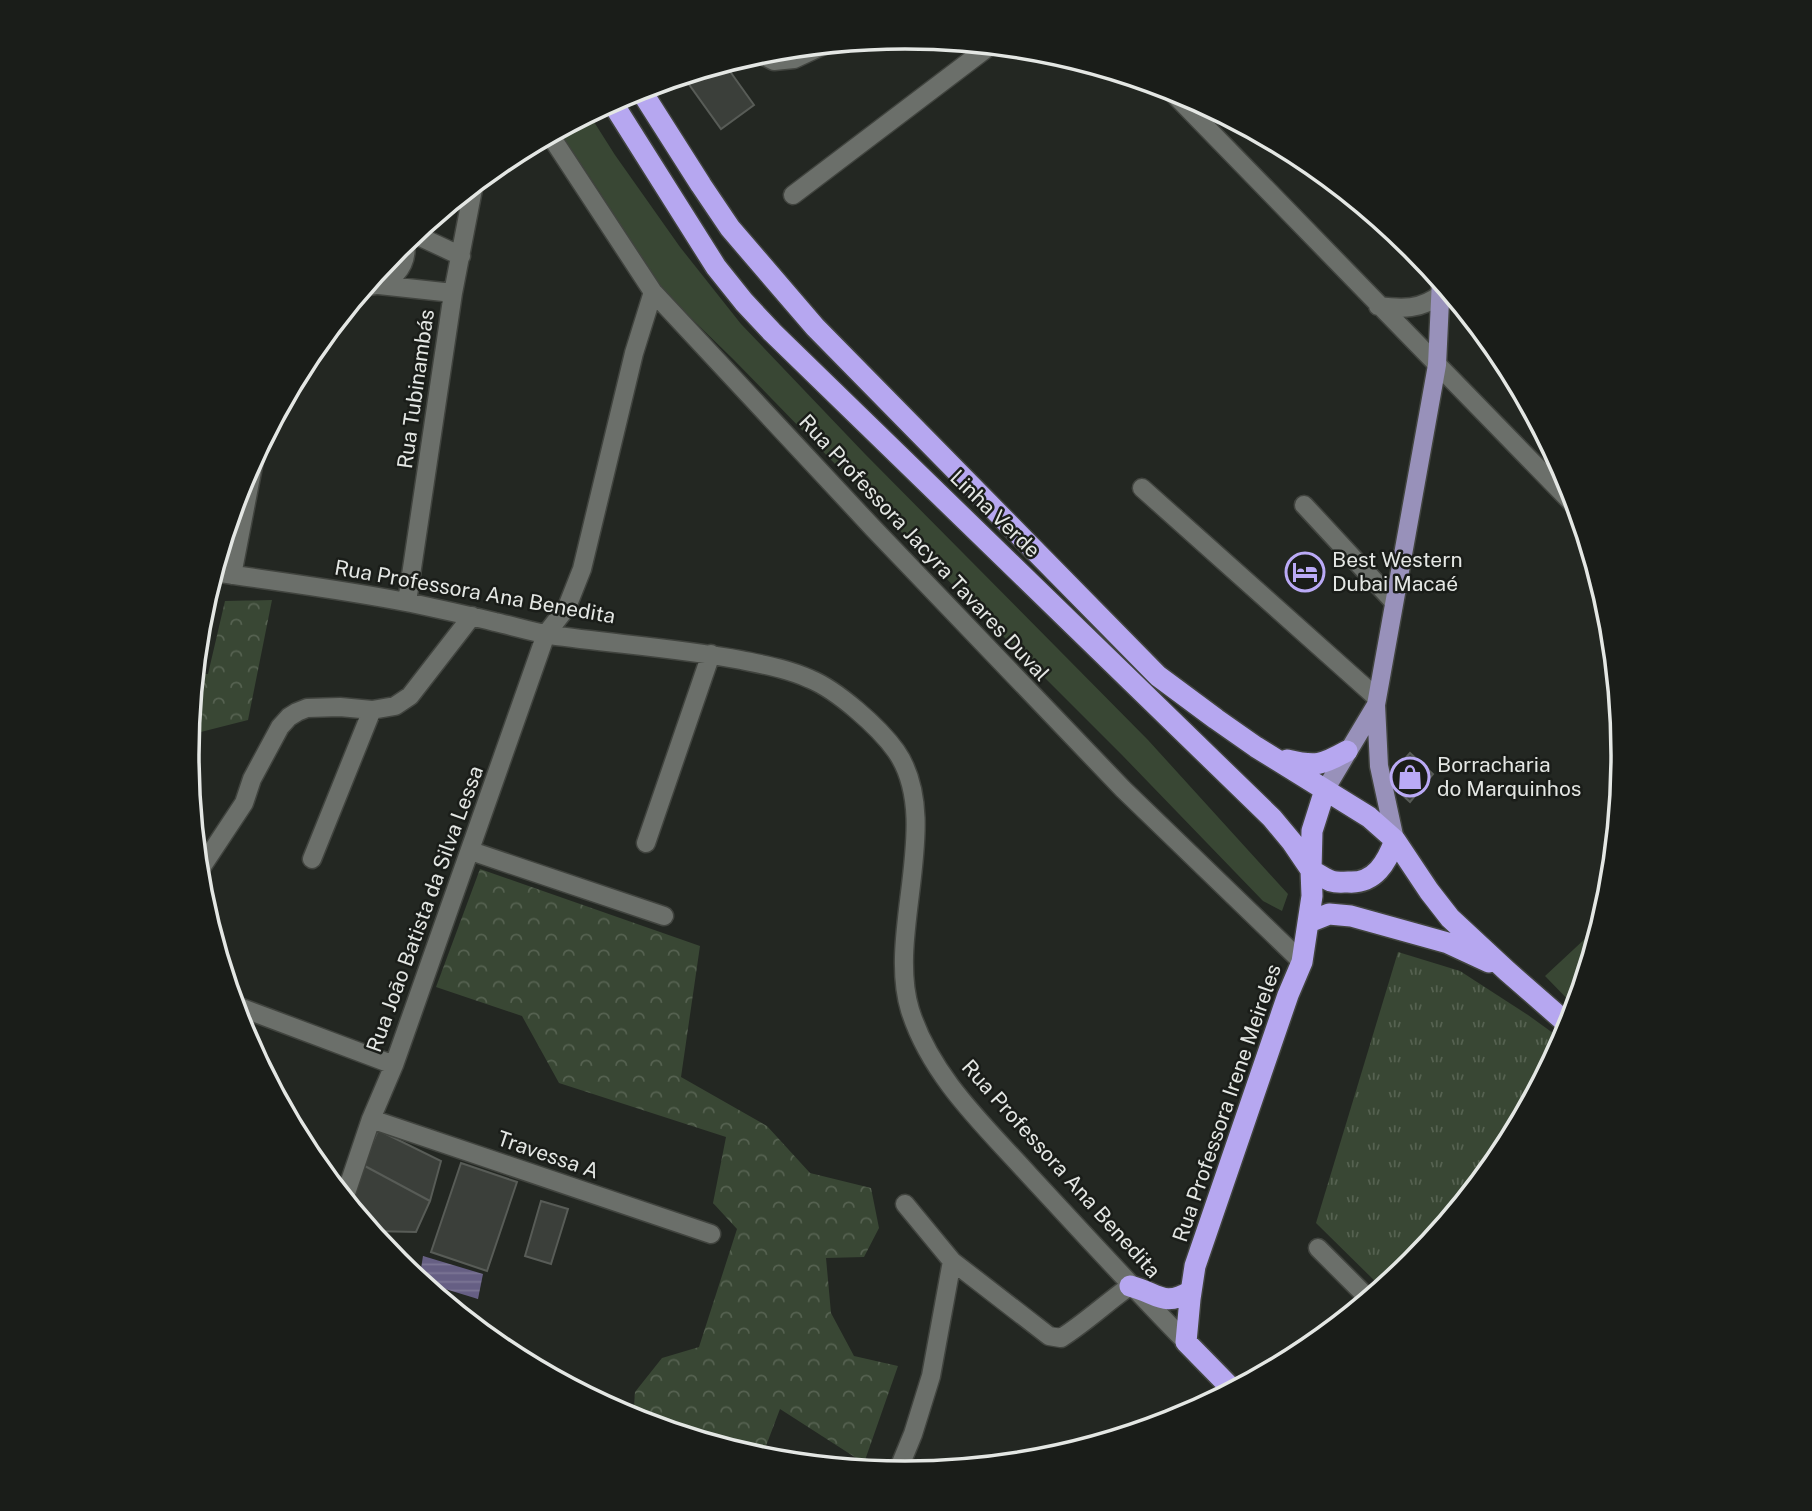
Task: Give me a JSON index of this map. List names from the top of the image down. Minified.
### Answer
{"streets":{"highway":["Linha Verde","Rua Professora Ana Benedita","Rua Professora Irene Meireles"],"street":["Rua Tubinambás","Rua Professora Jacyra Tavares Duval","Rua João Batista da Silva Lessa","Travessa A"]},"crossings":[["Rua Tubinambás","Rua Professora Ana Benedita"],["Rua Professora Jacyra Tavares Duval","Rua João Batista da Silva Lessa"],["Rua Professora Jacyra Tavares Duval","Rua Professora Irene Meireles"],["Rua Professora Ana Benedita","Rua João Batista da Silva Lessa"],["Rua Professora Ana Benedita","Rua Professora Irene Meireles"],["Rua João Batista da Silva Lessa","Travessa A"]],"places":{"hotel":["Best Western Dubai Macaé"],"shop":["Borracharia do Marquinhos"]}}
